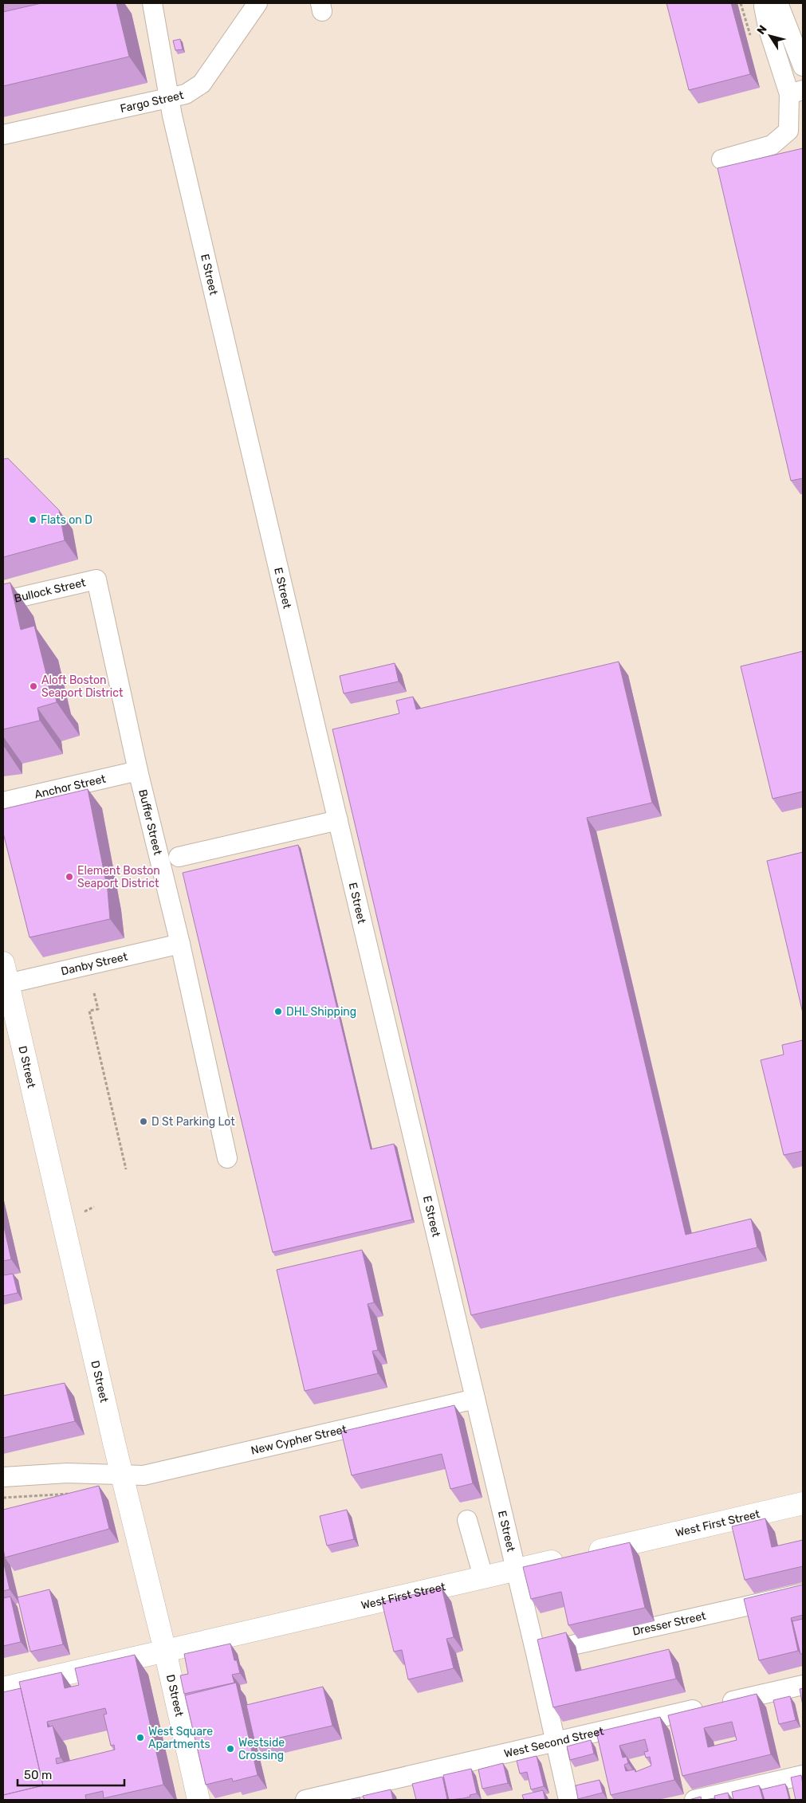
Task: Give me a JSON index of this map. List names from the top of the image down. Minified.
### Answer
{"streets":{"main road":["D Street","West First Street"],"street":["Fargo Street","E Street","Bullock Street","Anchor Street","Buffer Street","Danby Street","New Cypher Street","Dresser Street","West Second Street"]},"crossings":[["Fargo Street","E Street"],["E Street","New Cypher Street"],["E Street","West First Street"],["E Street","Dresser Street"],["E Street","West Second Street"],["Bullock Street","Buffer Street"],["Anchor Street","Buffer Street"],["Buffer Street","Danby Street"],["Danby Street","D Street"],["D Street","New Cypher Street"],["D Street","West First Street"]],"places":["Flats on D","Aloft Boston Seaport District","Element Boston Seaport District","DHL Shipping","D St Parking Lot","West Square Apartments","Westside Crossing"],"scale_bar":"50 m","north":"top left"}
